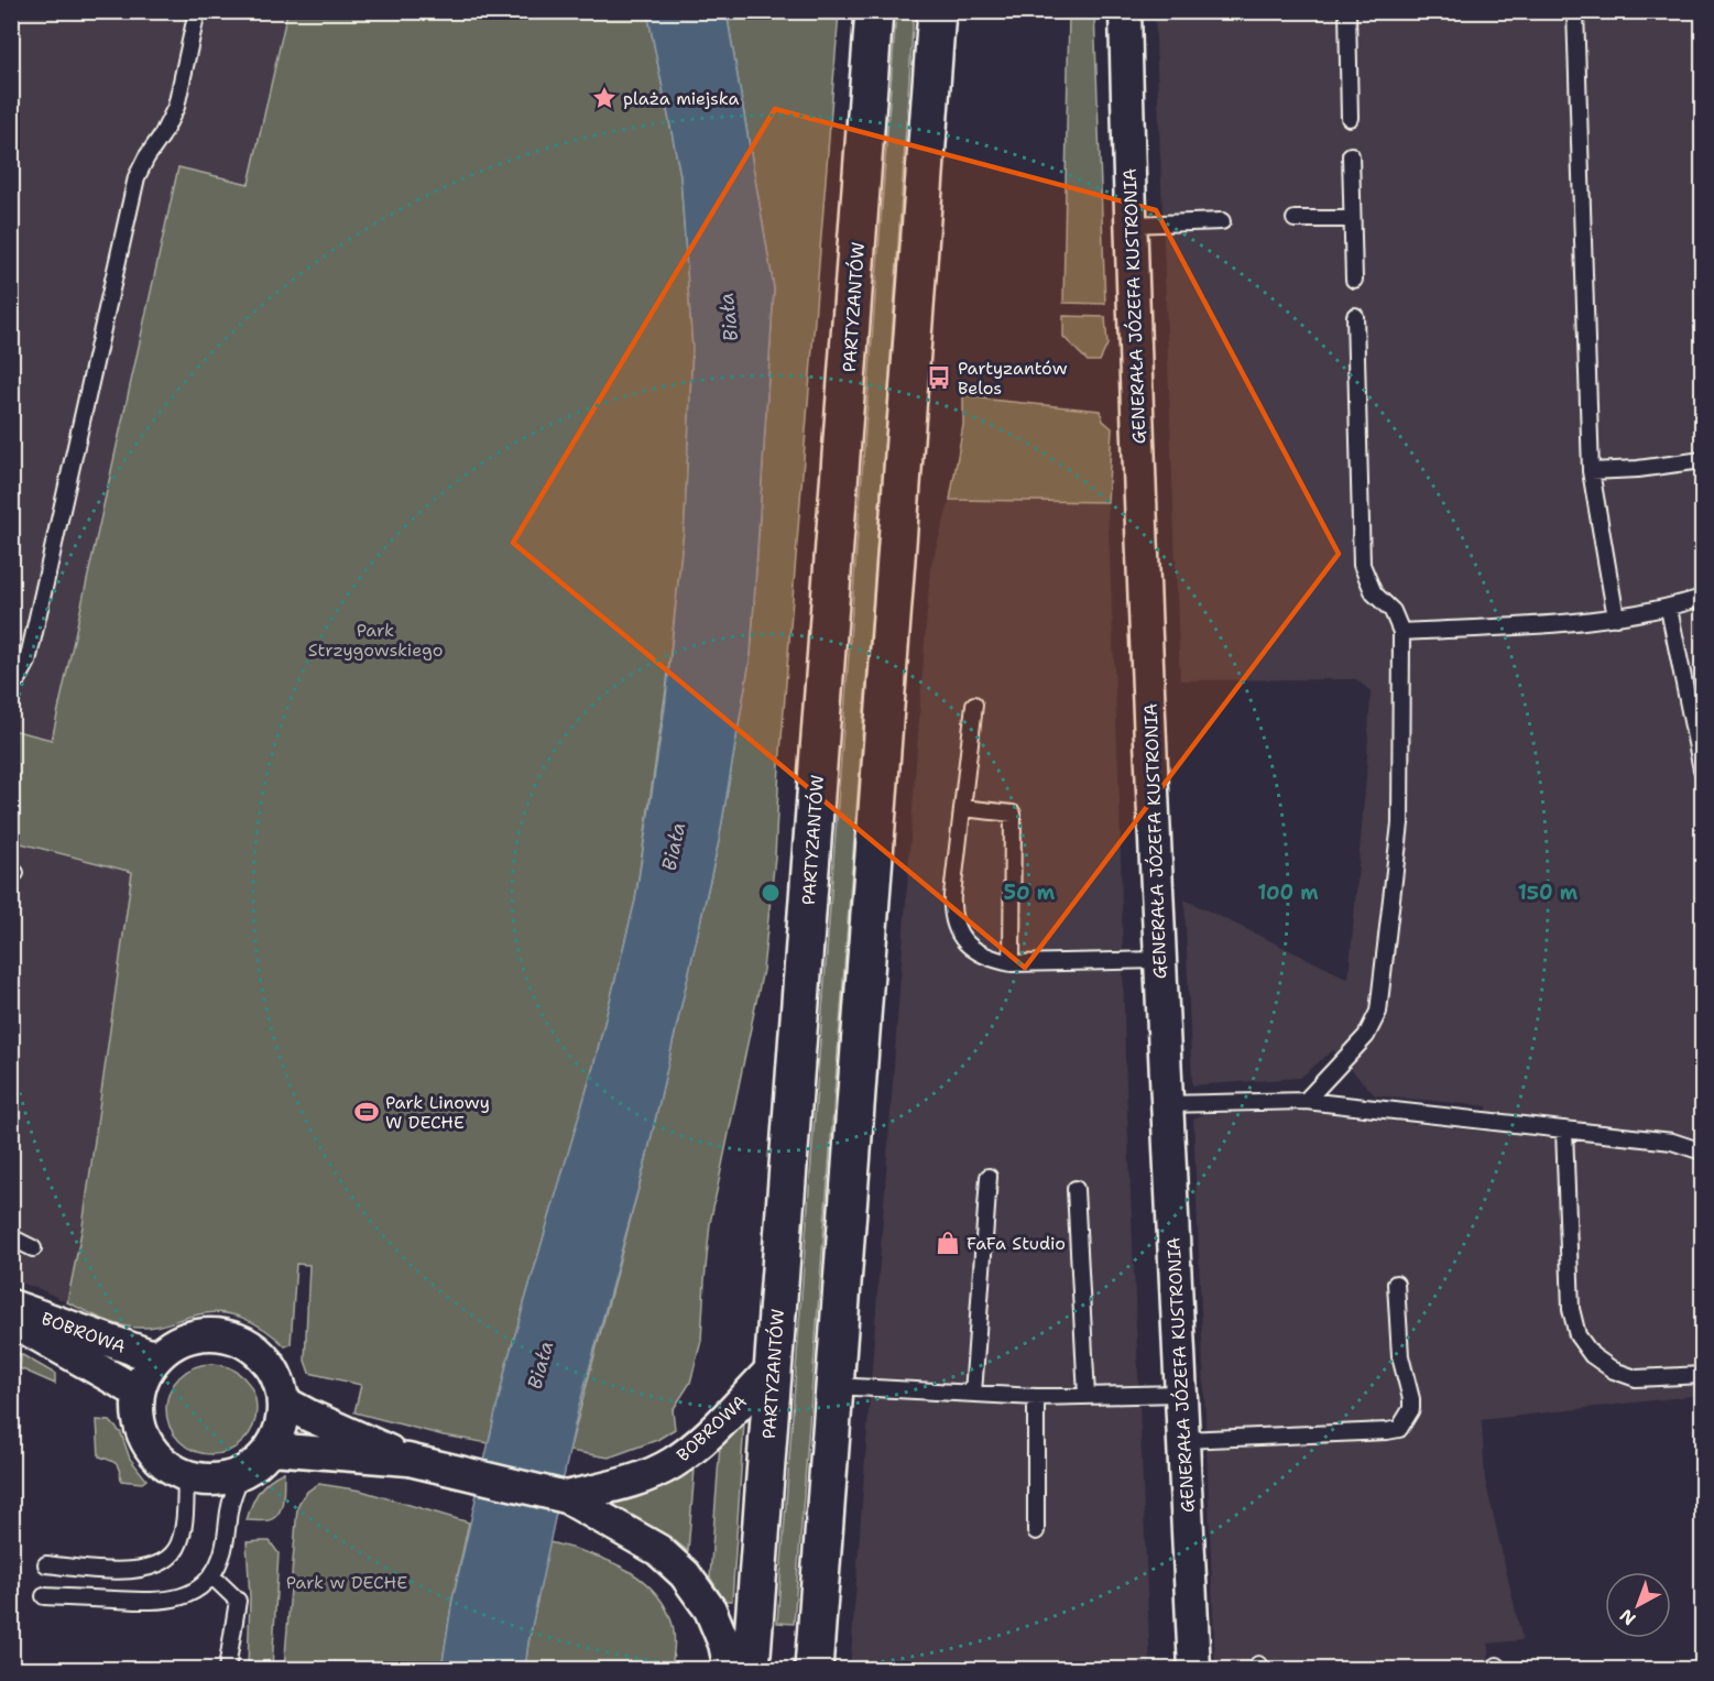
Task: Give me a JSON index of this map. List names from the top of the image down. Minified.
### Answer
{"streets":{"main road":["PARTYZANTÓW"],"street":["GENERAŁA JÓZEFA KUSTRONIA","BOBROWA"]},"crossings":[["PARTYZANTÓW","BOBROWA"]],"water":["Biała"],"parks":["Park Strzygowskiego","Park w DECHE"],"places":{"place":["plaża miejska"],"bus stop":["Partyzantów Belos"],"sports":["Park Linowy W DECHE"],"shop":["FaFa Studio"]},"north":"bottom left","rings":["50 m","100 m","150 m"]}
